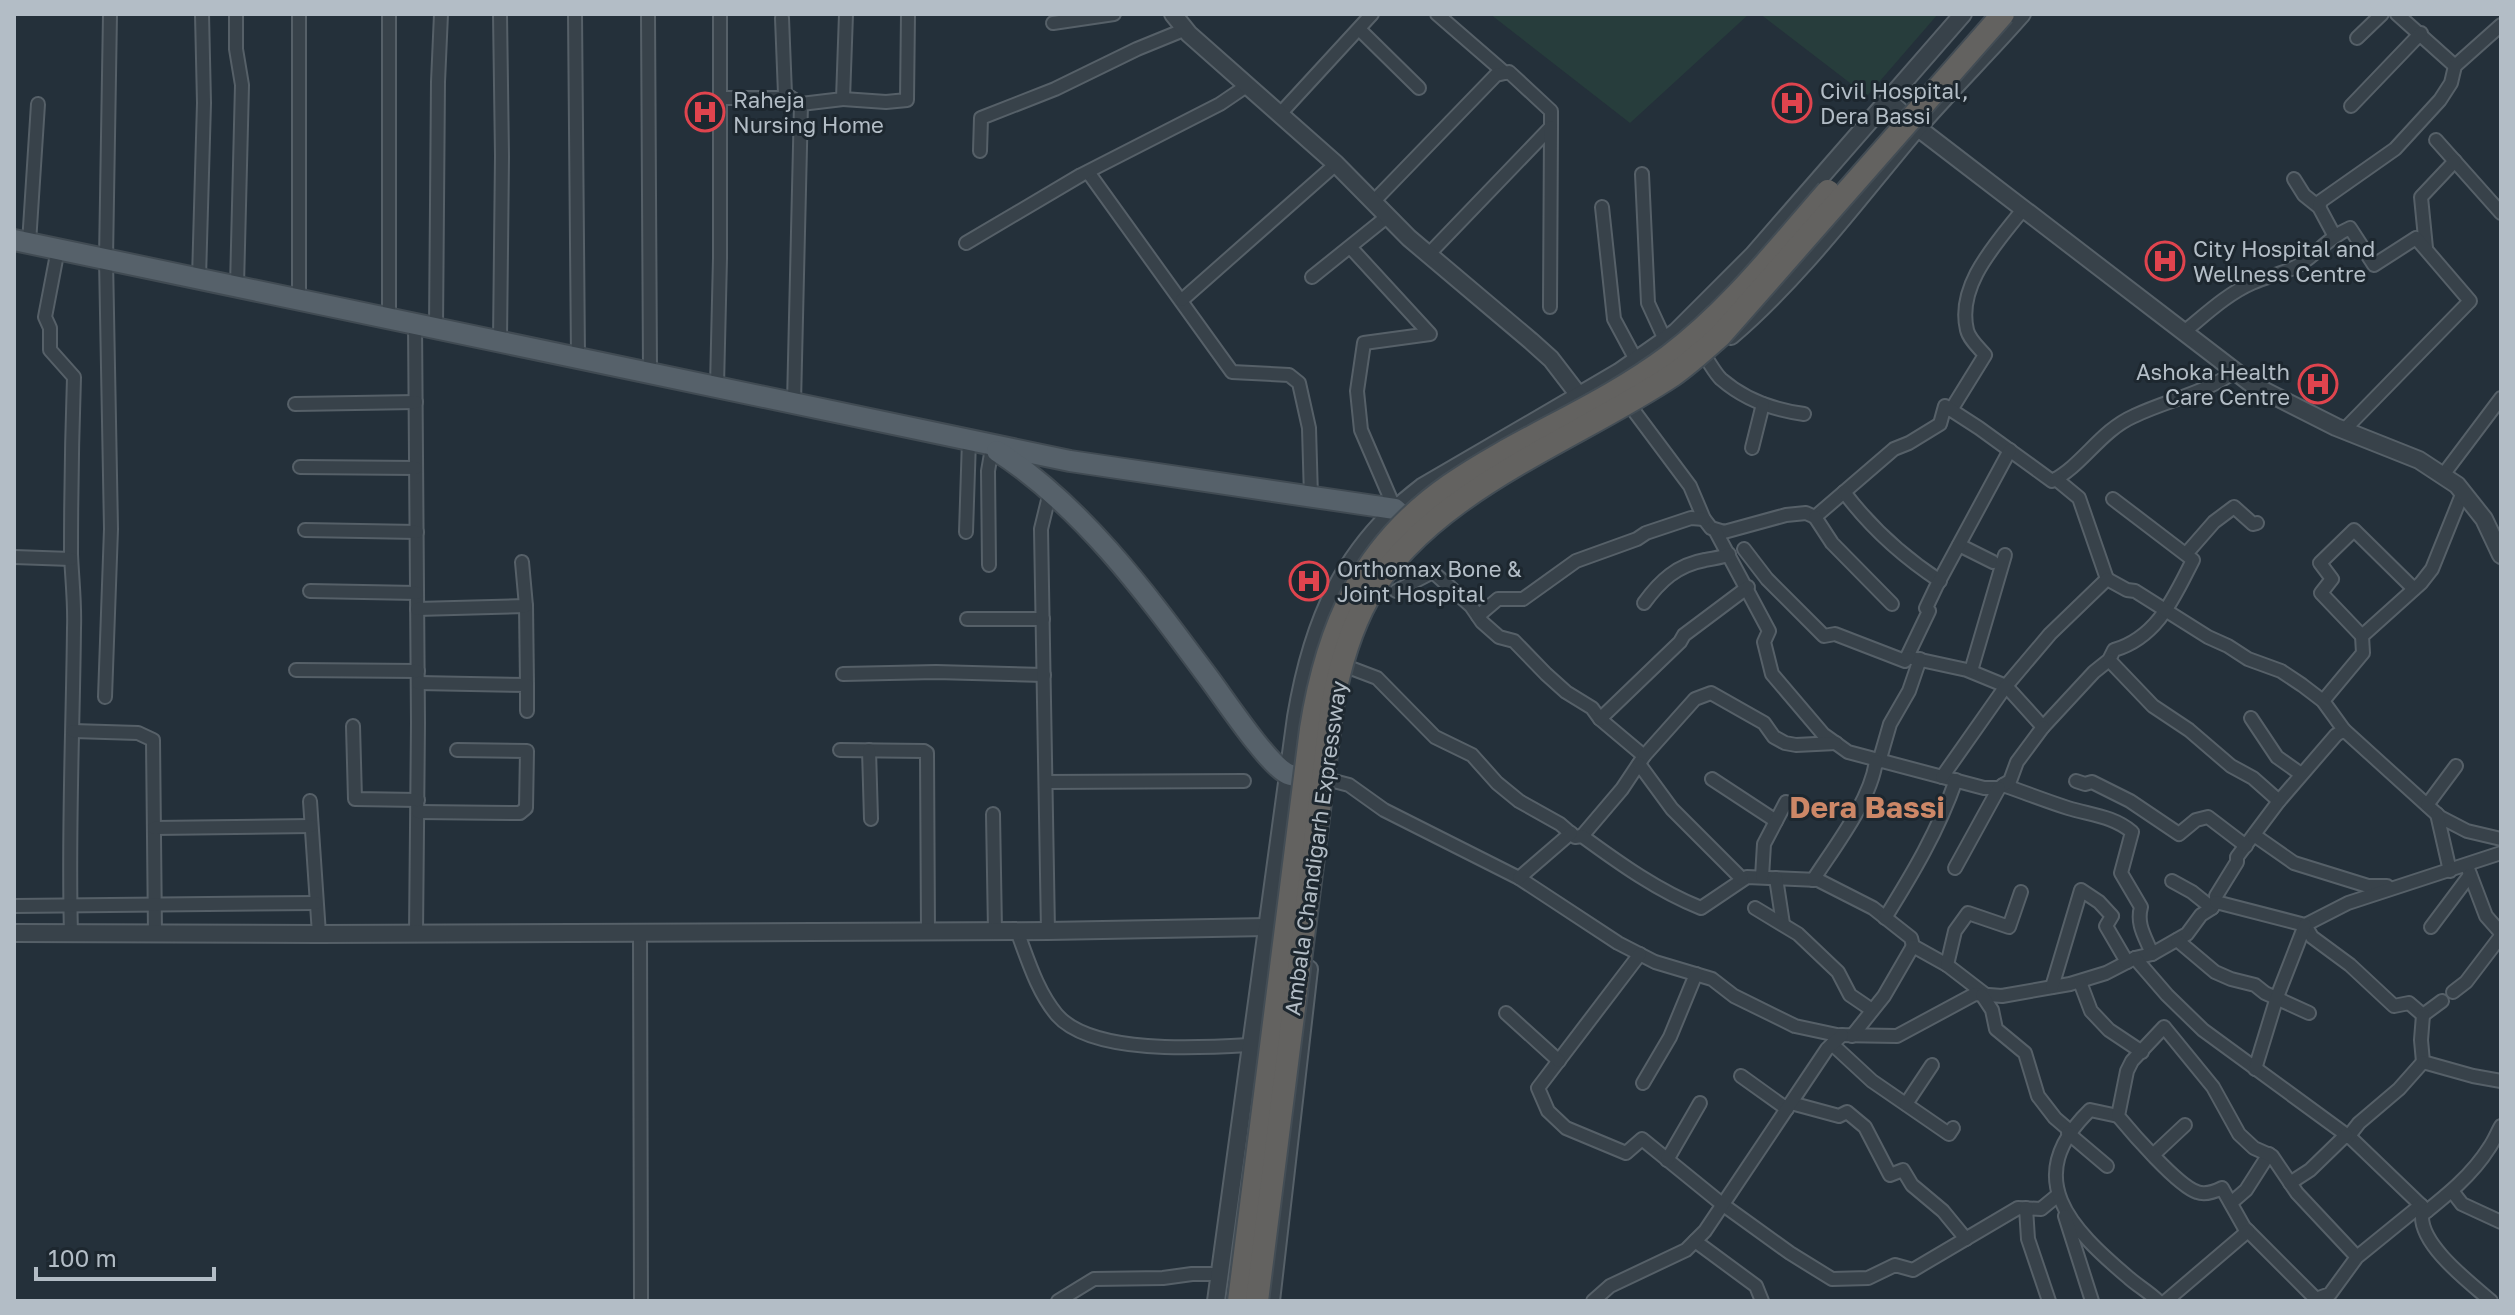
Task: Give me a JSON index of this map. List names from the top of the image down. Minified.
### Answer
{"streets":{"highway":["Ambala Chandigarh Expressway"]},"districts":["Dera Bassi"],"places":{"hospital":["Civil Hospital, Dera Bassi","Raheja Nursing Home","City Hospital and Wellness Centre","Ashoka Health Care Centre","Orthomax Bone & Joint Hospital"]},"scale_bar":"100 m"}
